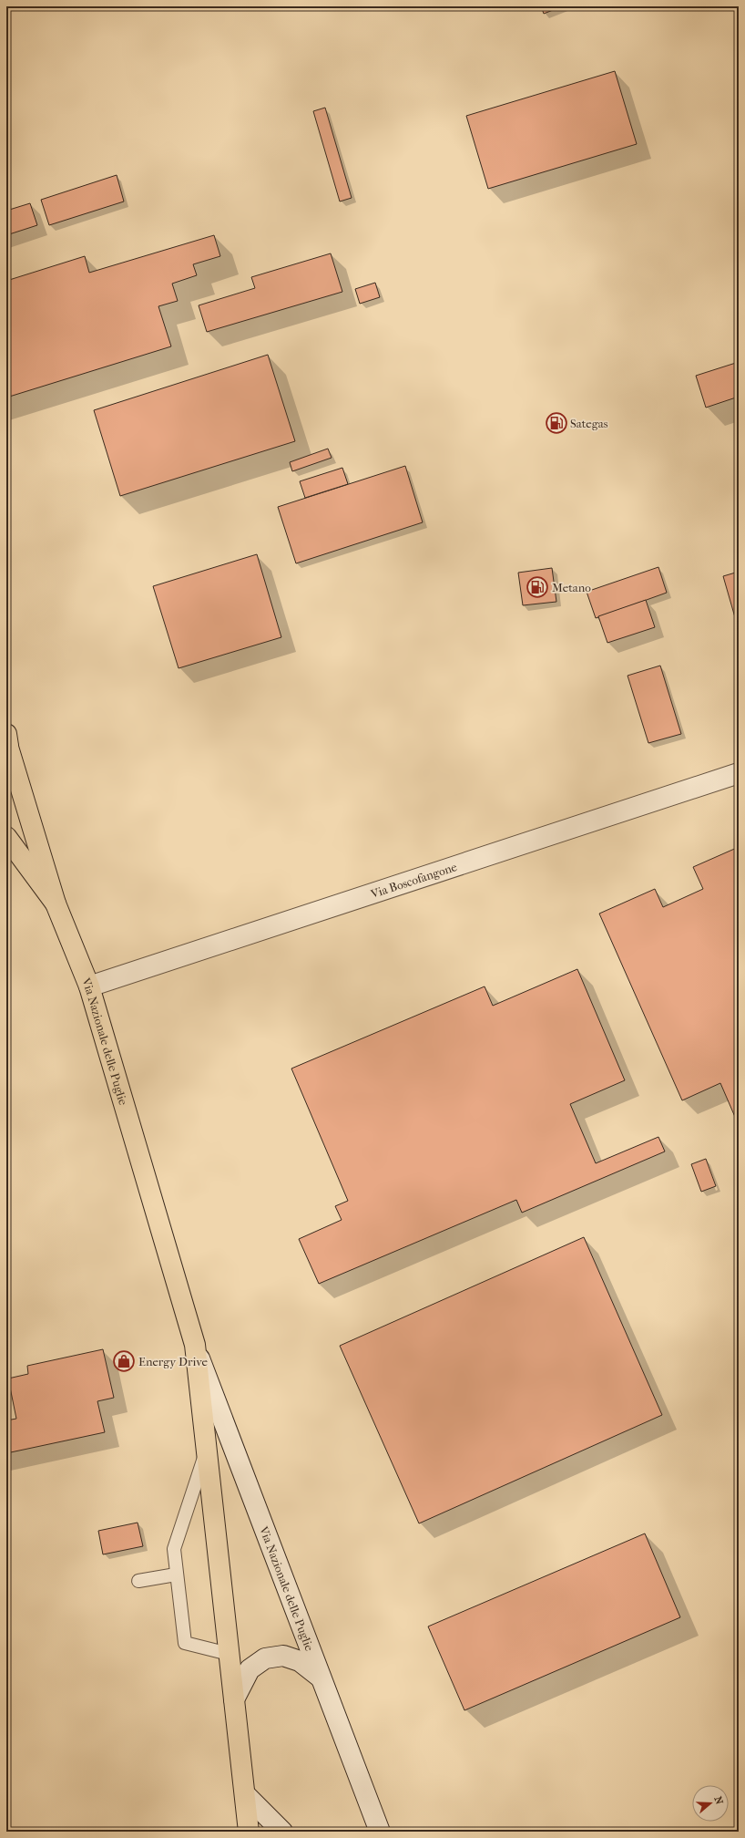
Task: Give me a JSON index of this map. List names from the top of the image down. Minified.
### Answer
{"streets":{"main road":["Via Boscofangone","Via Nazionale delle Puglie"]},"crossings":[["Via Boscofangone","Via Nazionale delle Puglie"]],"places":{"fuel station":["Sategas","Metano"],"shop":["Energy Drive"]},"north":"right"}
